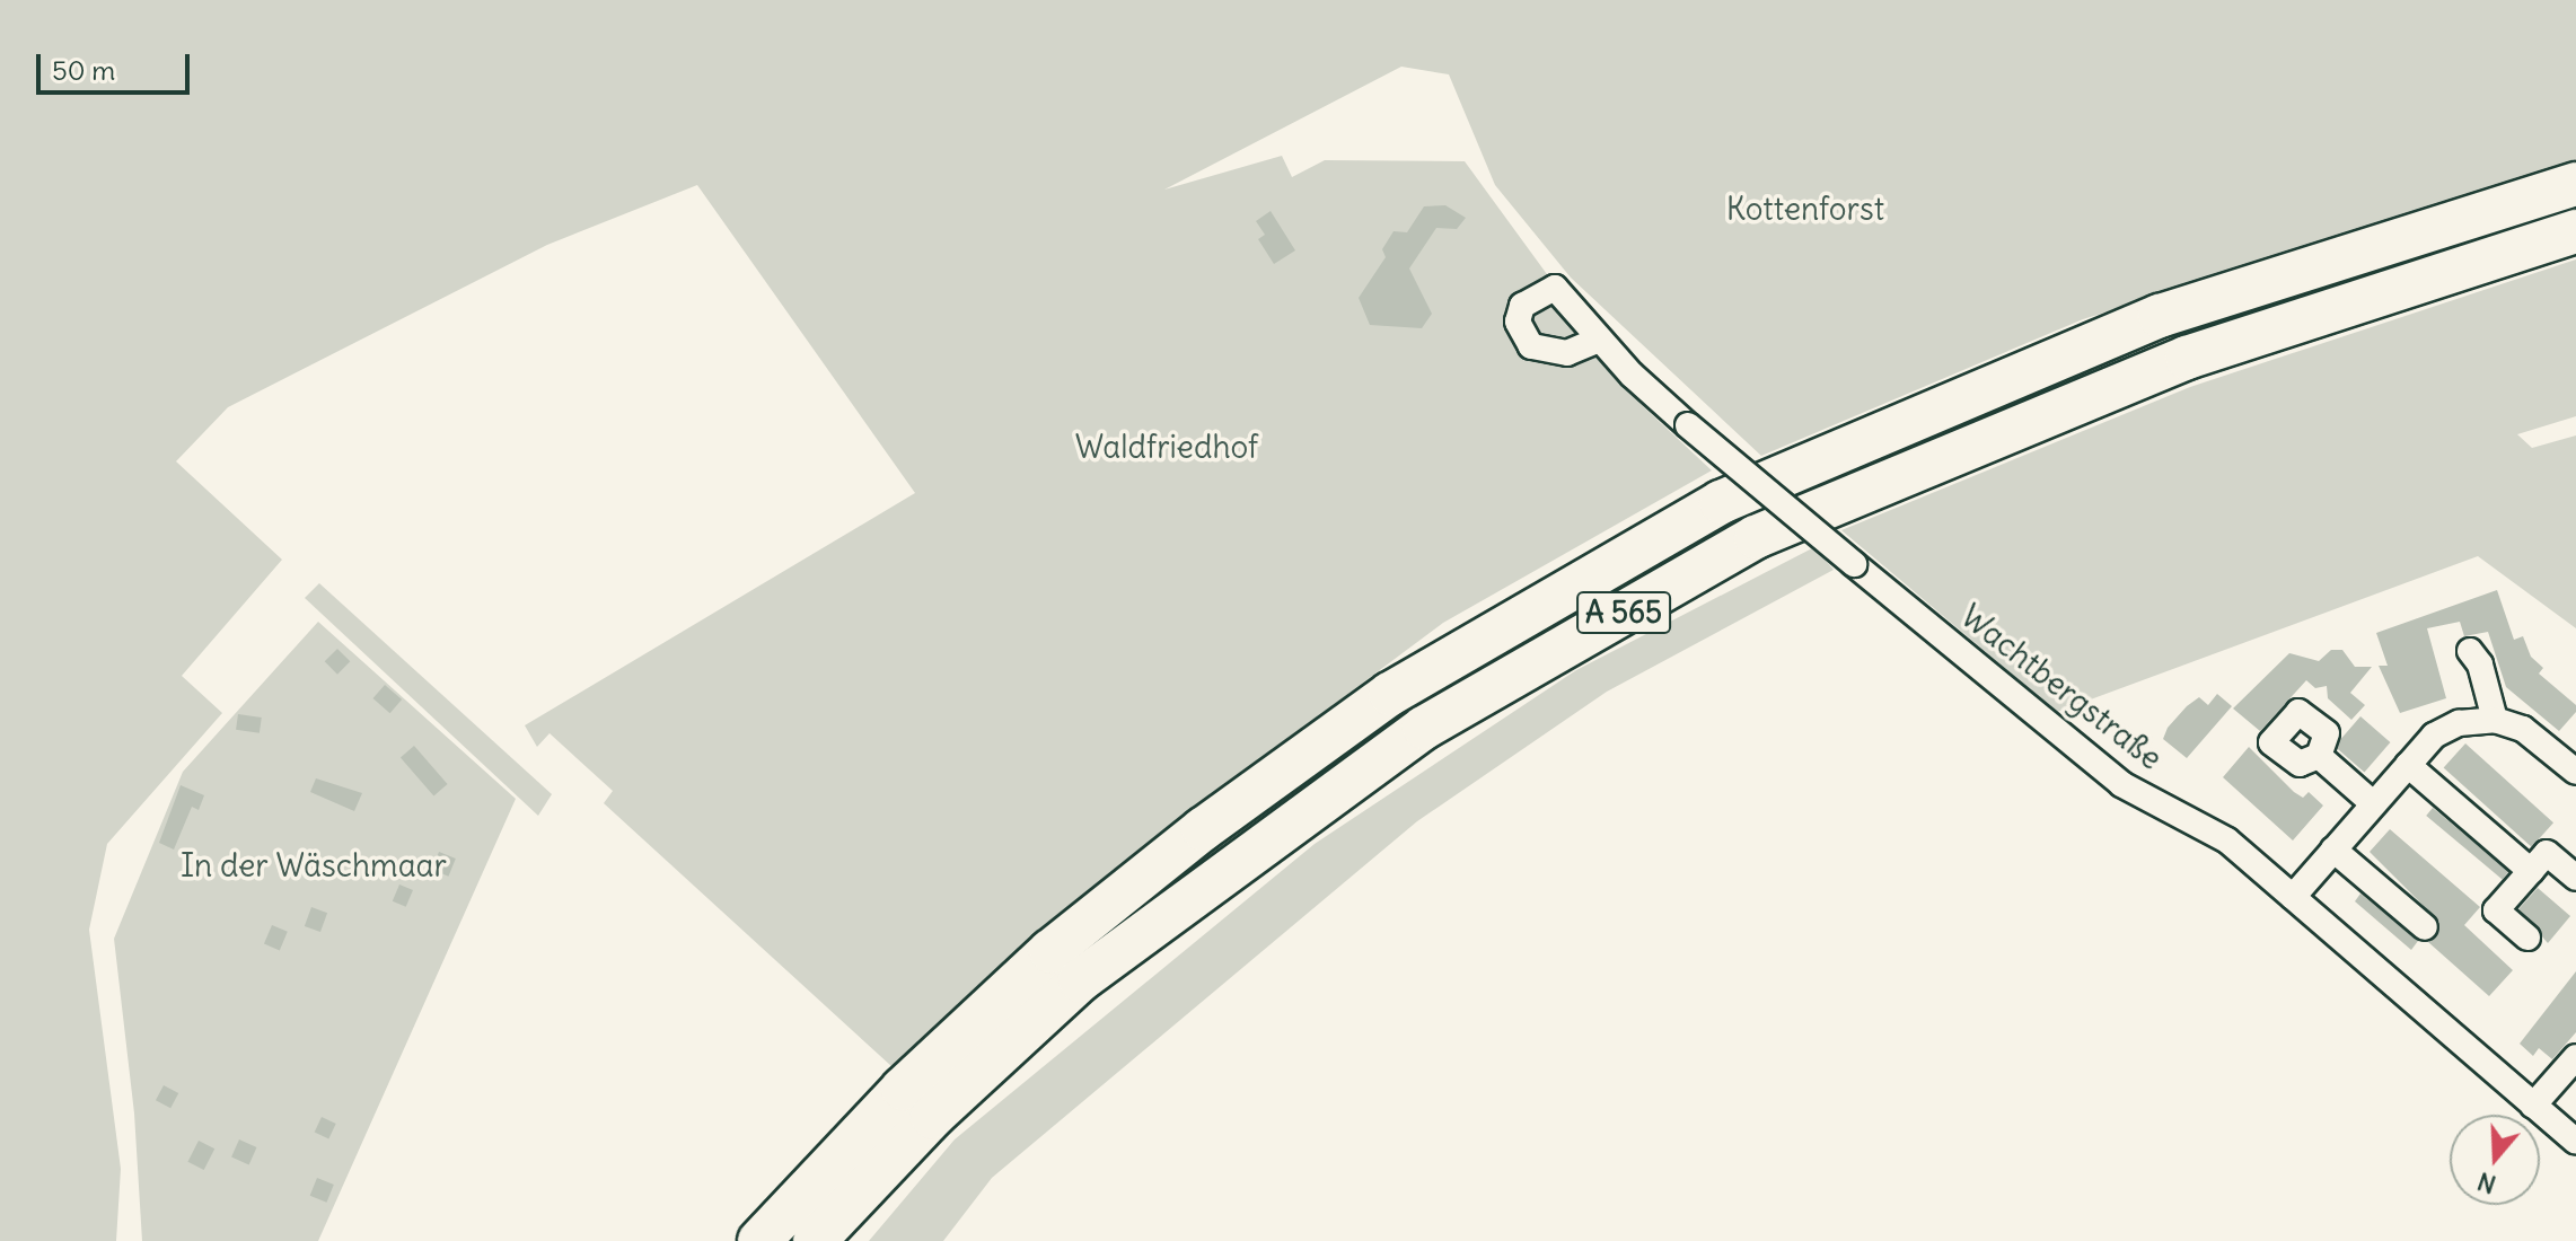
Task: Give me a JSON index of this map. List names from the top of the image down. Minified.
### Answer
{"streets":{"highway":["A 565"],"street":["Wachtbergstraße"]},"parks":["Kottenforst","Waldfriedhof","In der Wäschmaar"],"scale_bar":"50 m","north":"bottom"}
